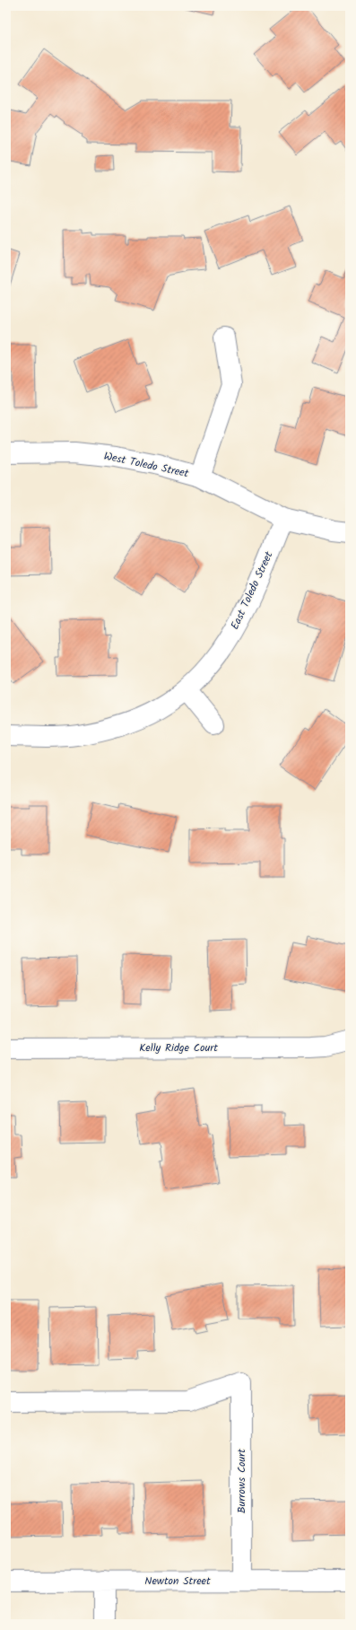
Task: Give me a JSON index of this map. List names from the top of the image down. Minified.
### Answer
{"streets":{"street":["West Toledo Street","East Toledo Street","Kelly Ridge Court","Burrows Court","Newton Street"]},"crossings":[["West Toledo Street","East Toledo Street"],["Burrows Court","Newton Street"]]}
